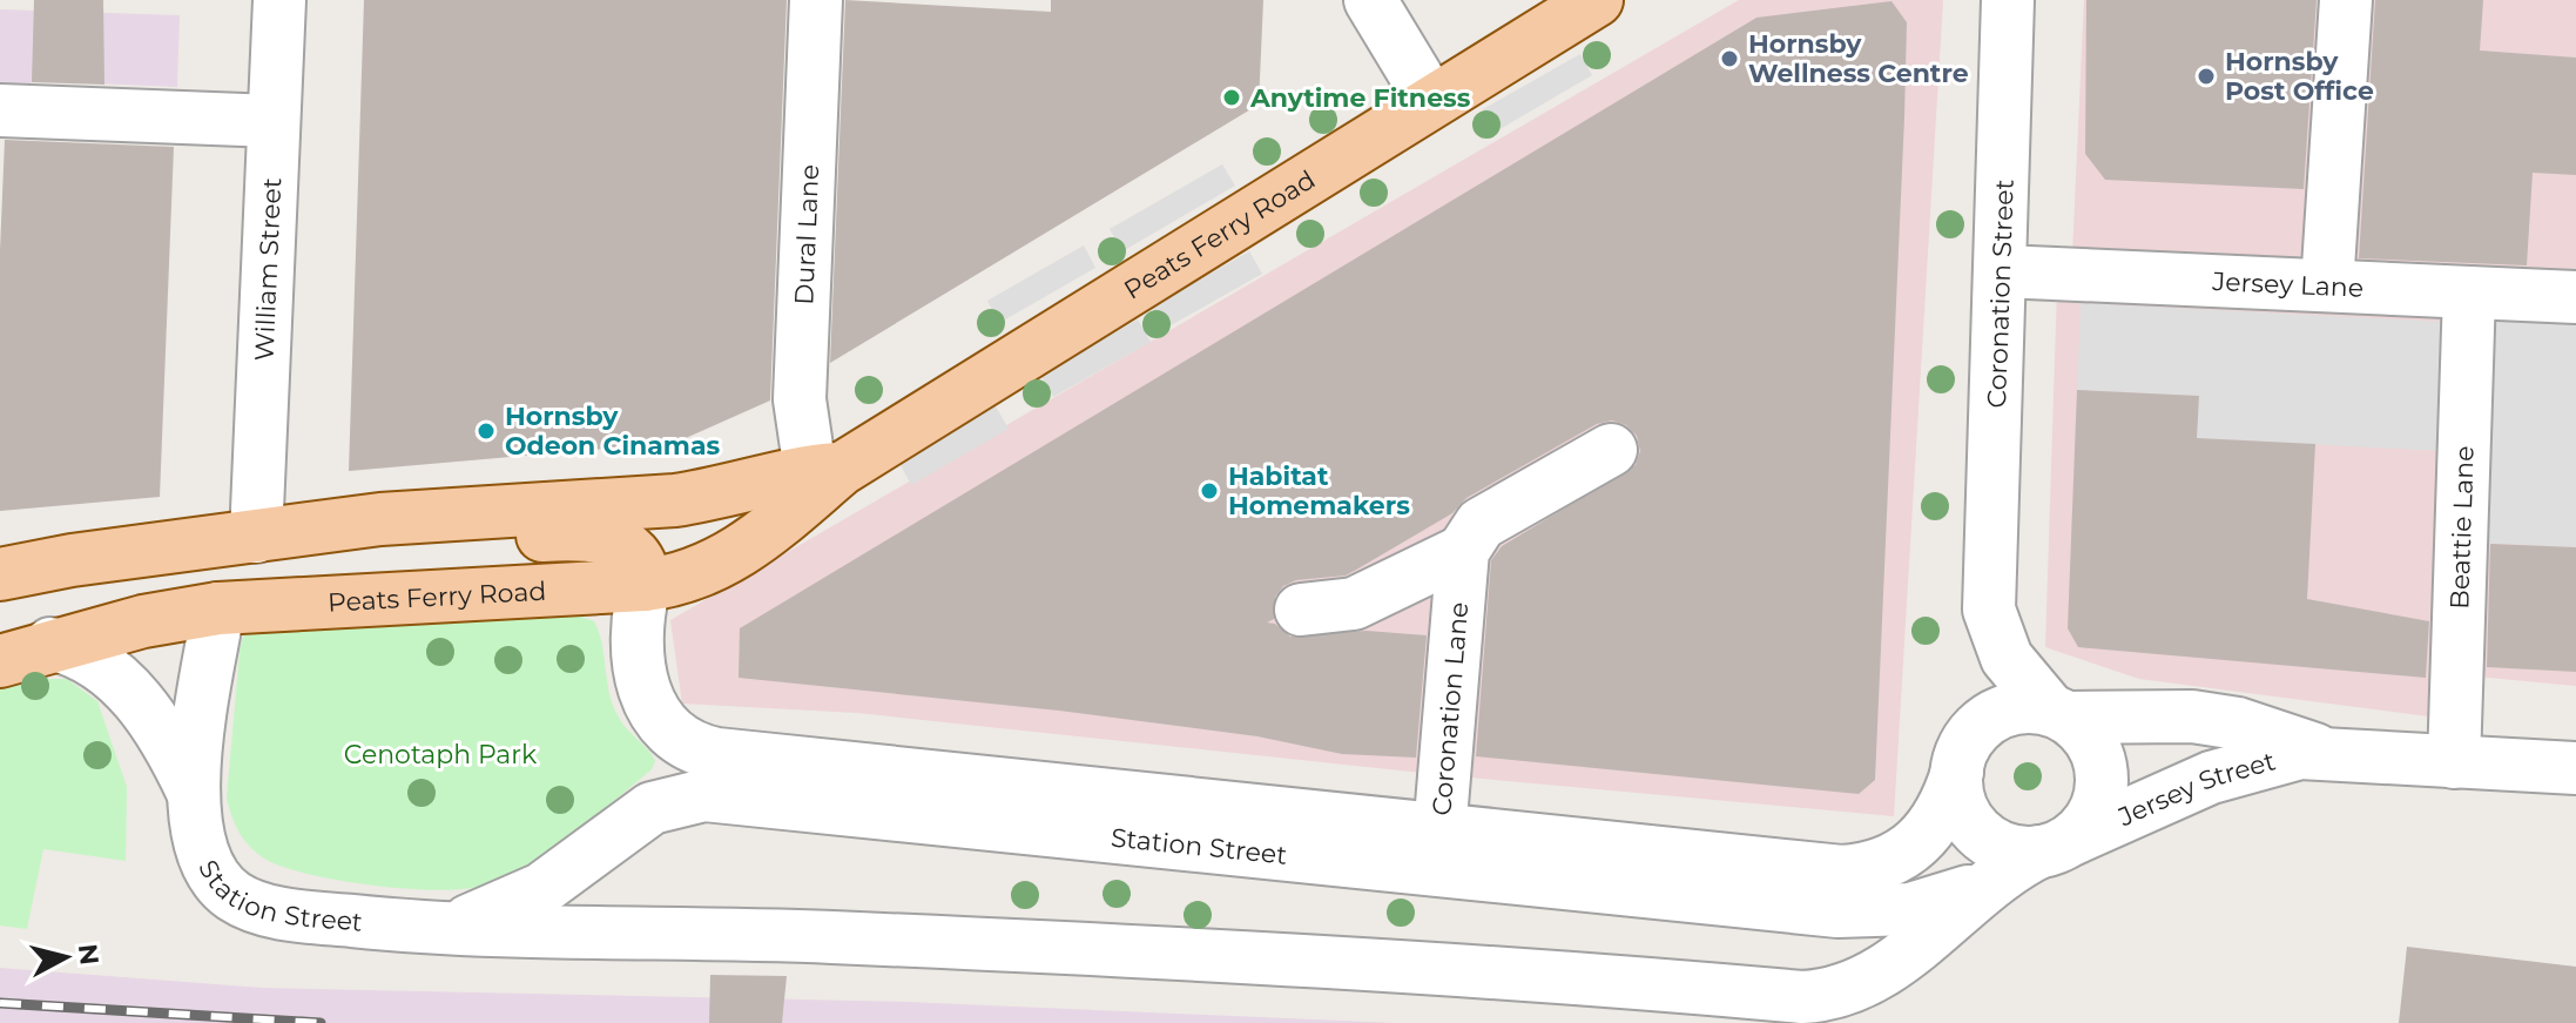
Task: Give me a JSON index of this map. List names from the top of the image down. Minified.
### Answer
{"streets":{"main road":["Peats Ferry Road"],"street":["Dural Lane","William Street","Jersey Lane","Coronation Street","Beattie Lane","Coronation Lane","Jersey Street","Station Street"]},"crossings":[["Peats Ferry Road","Dural Lane"],["Peats Ferry Road","William Street"],["Peats Ferry Road","Station Street"],["Jersey Lane","Coronation Street"],["Jersey Lane","Beattie Lane"],["Coronation Street","Jersey Street"],["Coronation Street","Station Street"],["Beattie Lane","Jersey Street"],["Coronation Lane","Station Street"],["Jersey Street","Station Street"]],"parks":["Cenotaph Park"],"places":["Hornsby Wellness Centre","Hornsby Post Office","Anytime Fitness","Hornsby Odeon Cinamas","Habitat Homemakers"],"north":"right"}
